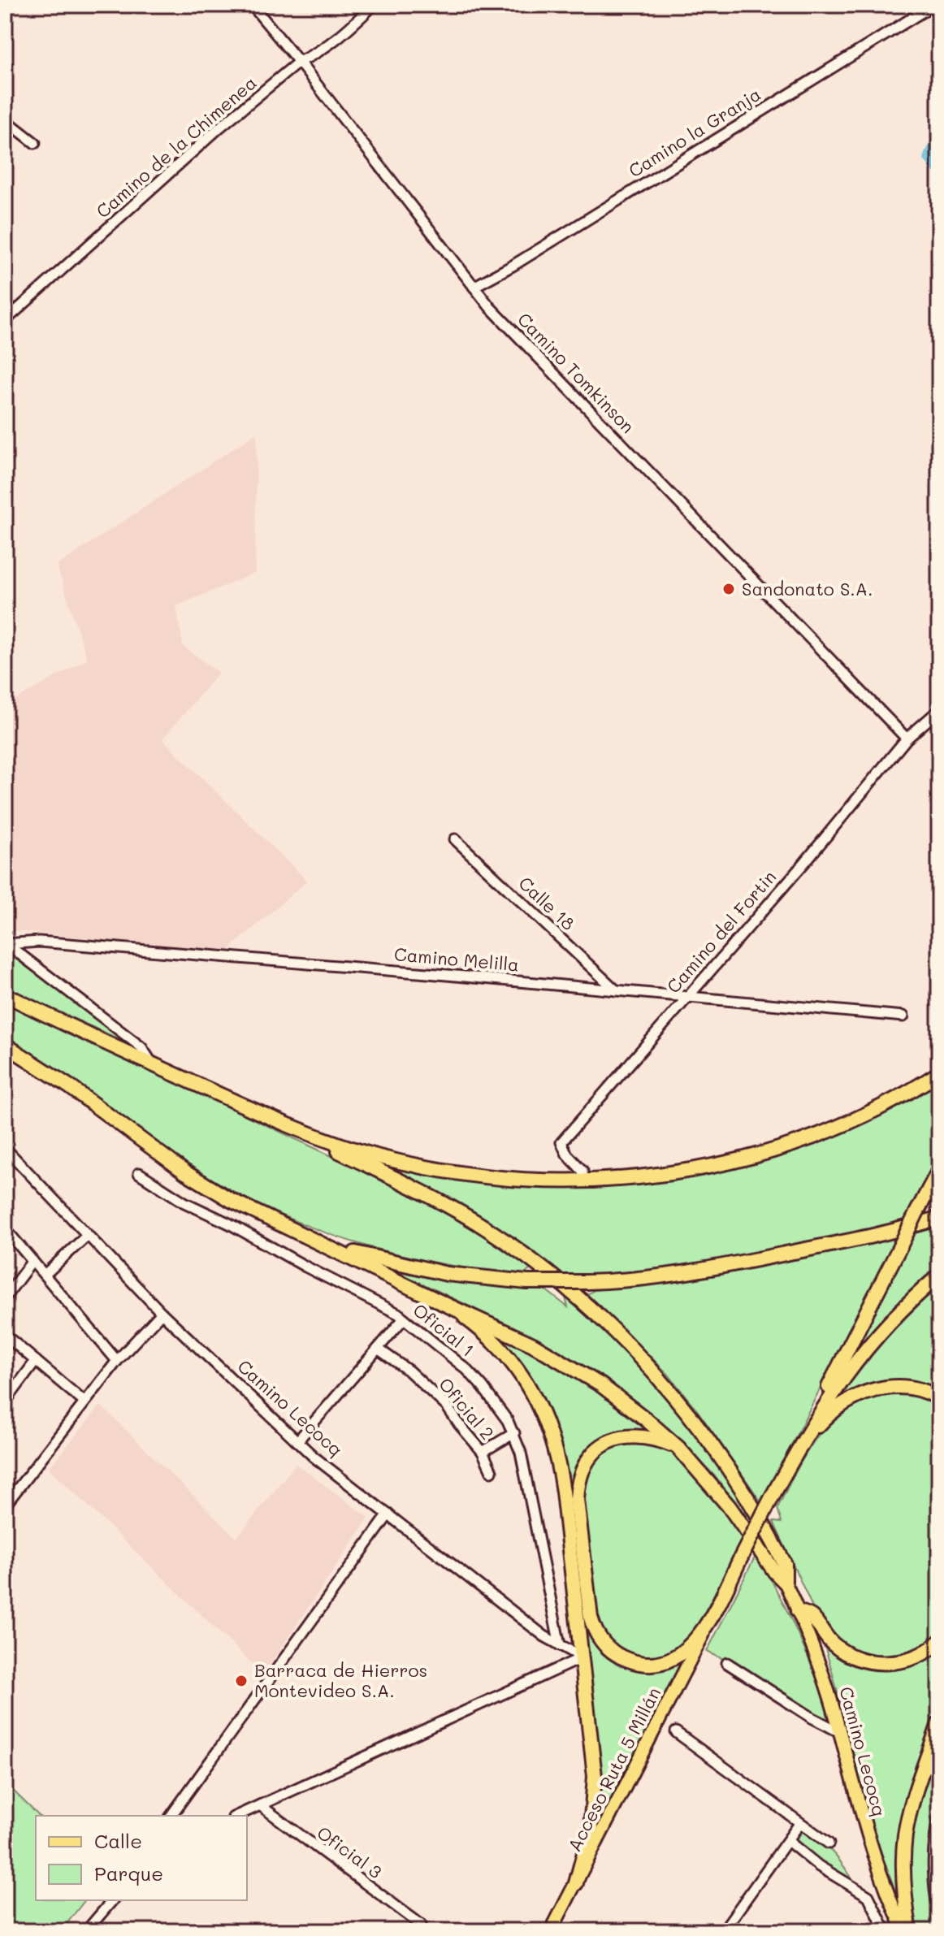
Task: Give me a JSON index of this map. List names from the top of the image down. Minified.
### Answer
{"streets":{"main road":["Camino Lecocq","Acceso Ruta 5 Millán"],"street":["Camino la Granja","Camino de la Chimenea","Camino Tomkinson","Calle 18","Camino del Fortin","Camino Melilla","Oficial 1","Oficial 2","Oficial 3"]},"crossings":[["Camino la Granja","Camino Tomkinson"],["Camino de la Chimenea","Camino Tomkinson"],["Camino Tomkinson","Camino del Fortin"],["Calle 18","Camino Melilla"],["Camino del Fortin","Camino Melilla"],["Oficial 1","Camino Lecocq"]],"places":["Sandonato S.A.","Barraca de Hierros Montevideo S.A."],"legend":["Calle","Parque"]}
